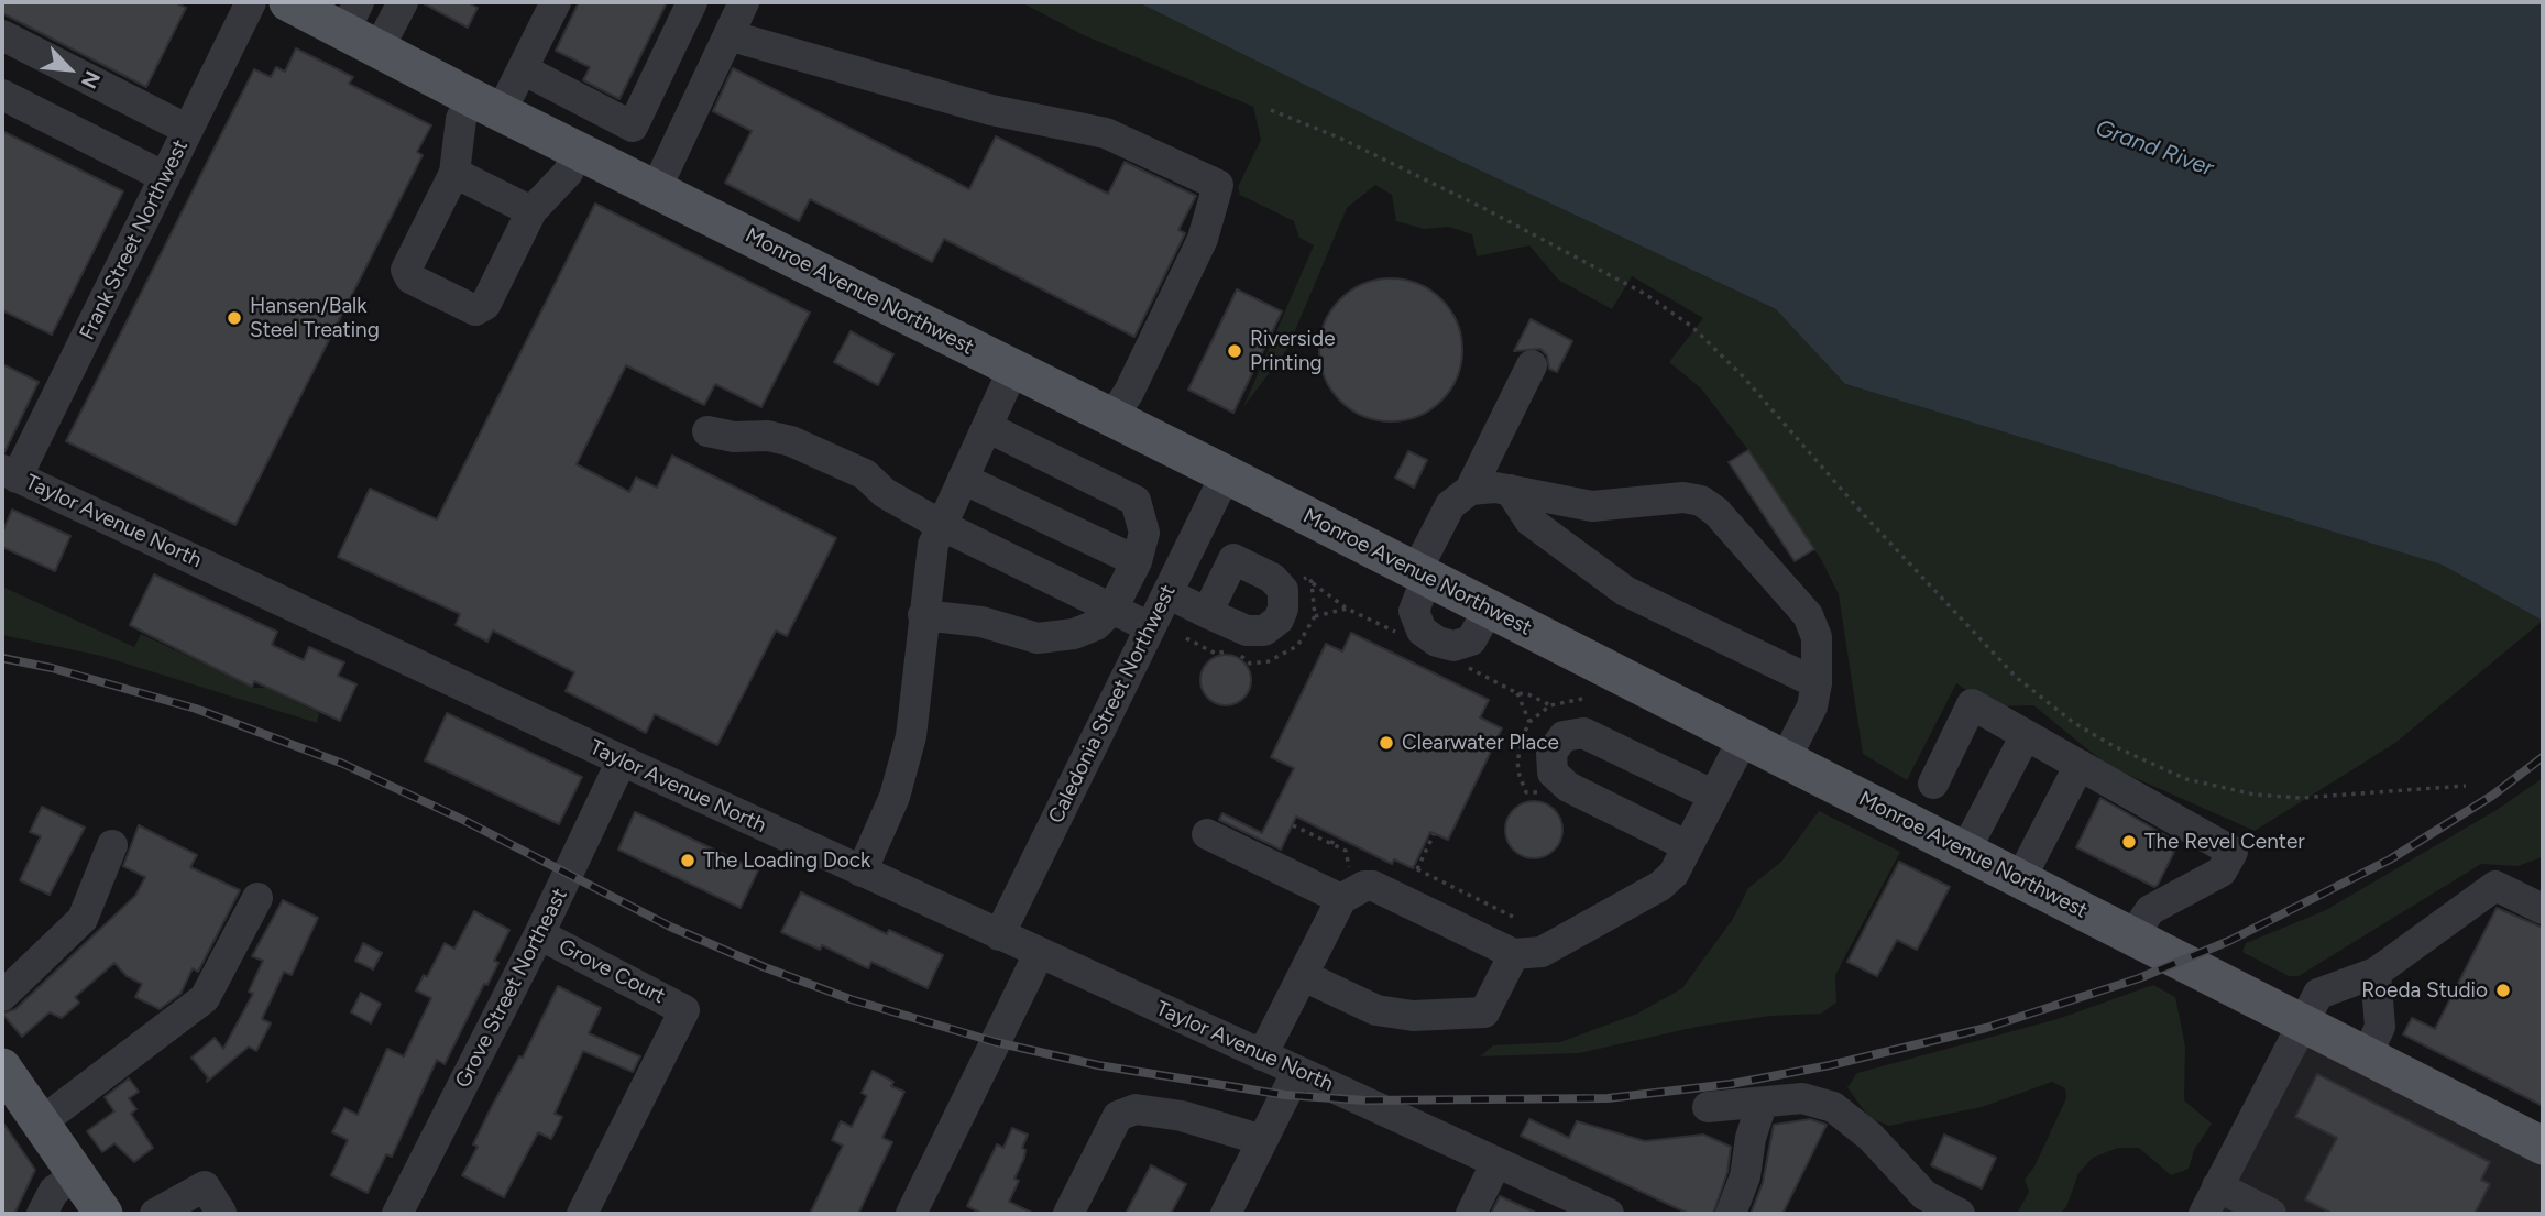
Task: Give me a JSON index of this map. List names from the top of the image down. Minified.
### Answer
{"streets":{"main road":["Monroe Avenue Northwest"],"street":["Frank Street Northwest","Taylor Avenue North","Caledonia Street Northwest","Grove Court","Grove Street Northeast"]},"crossings":[["Frank Street Northwest","Taylor Avenue North"],["Monroe Avenue Northwest","Caledonia Street Northwest"],["Taylor Avenue North","Caledonia Street Northwest"],["Taylor Avenue North","Grove Street Northeast"],["Grove Court","Grove Street Northeast"]],"water":["Grand River"],"places":["Hansen/Balk Steel Treating","Riverside Printing","Clearwater Place","The Revel Center","The Loading Dock","Roeda Studio"],"north":"bottom right"}
